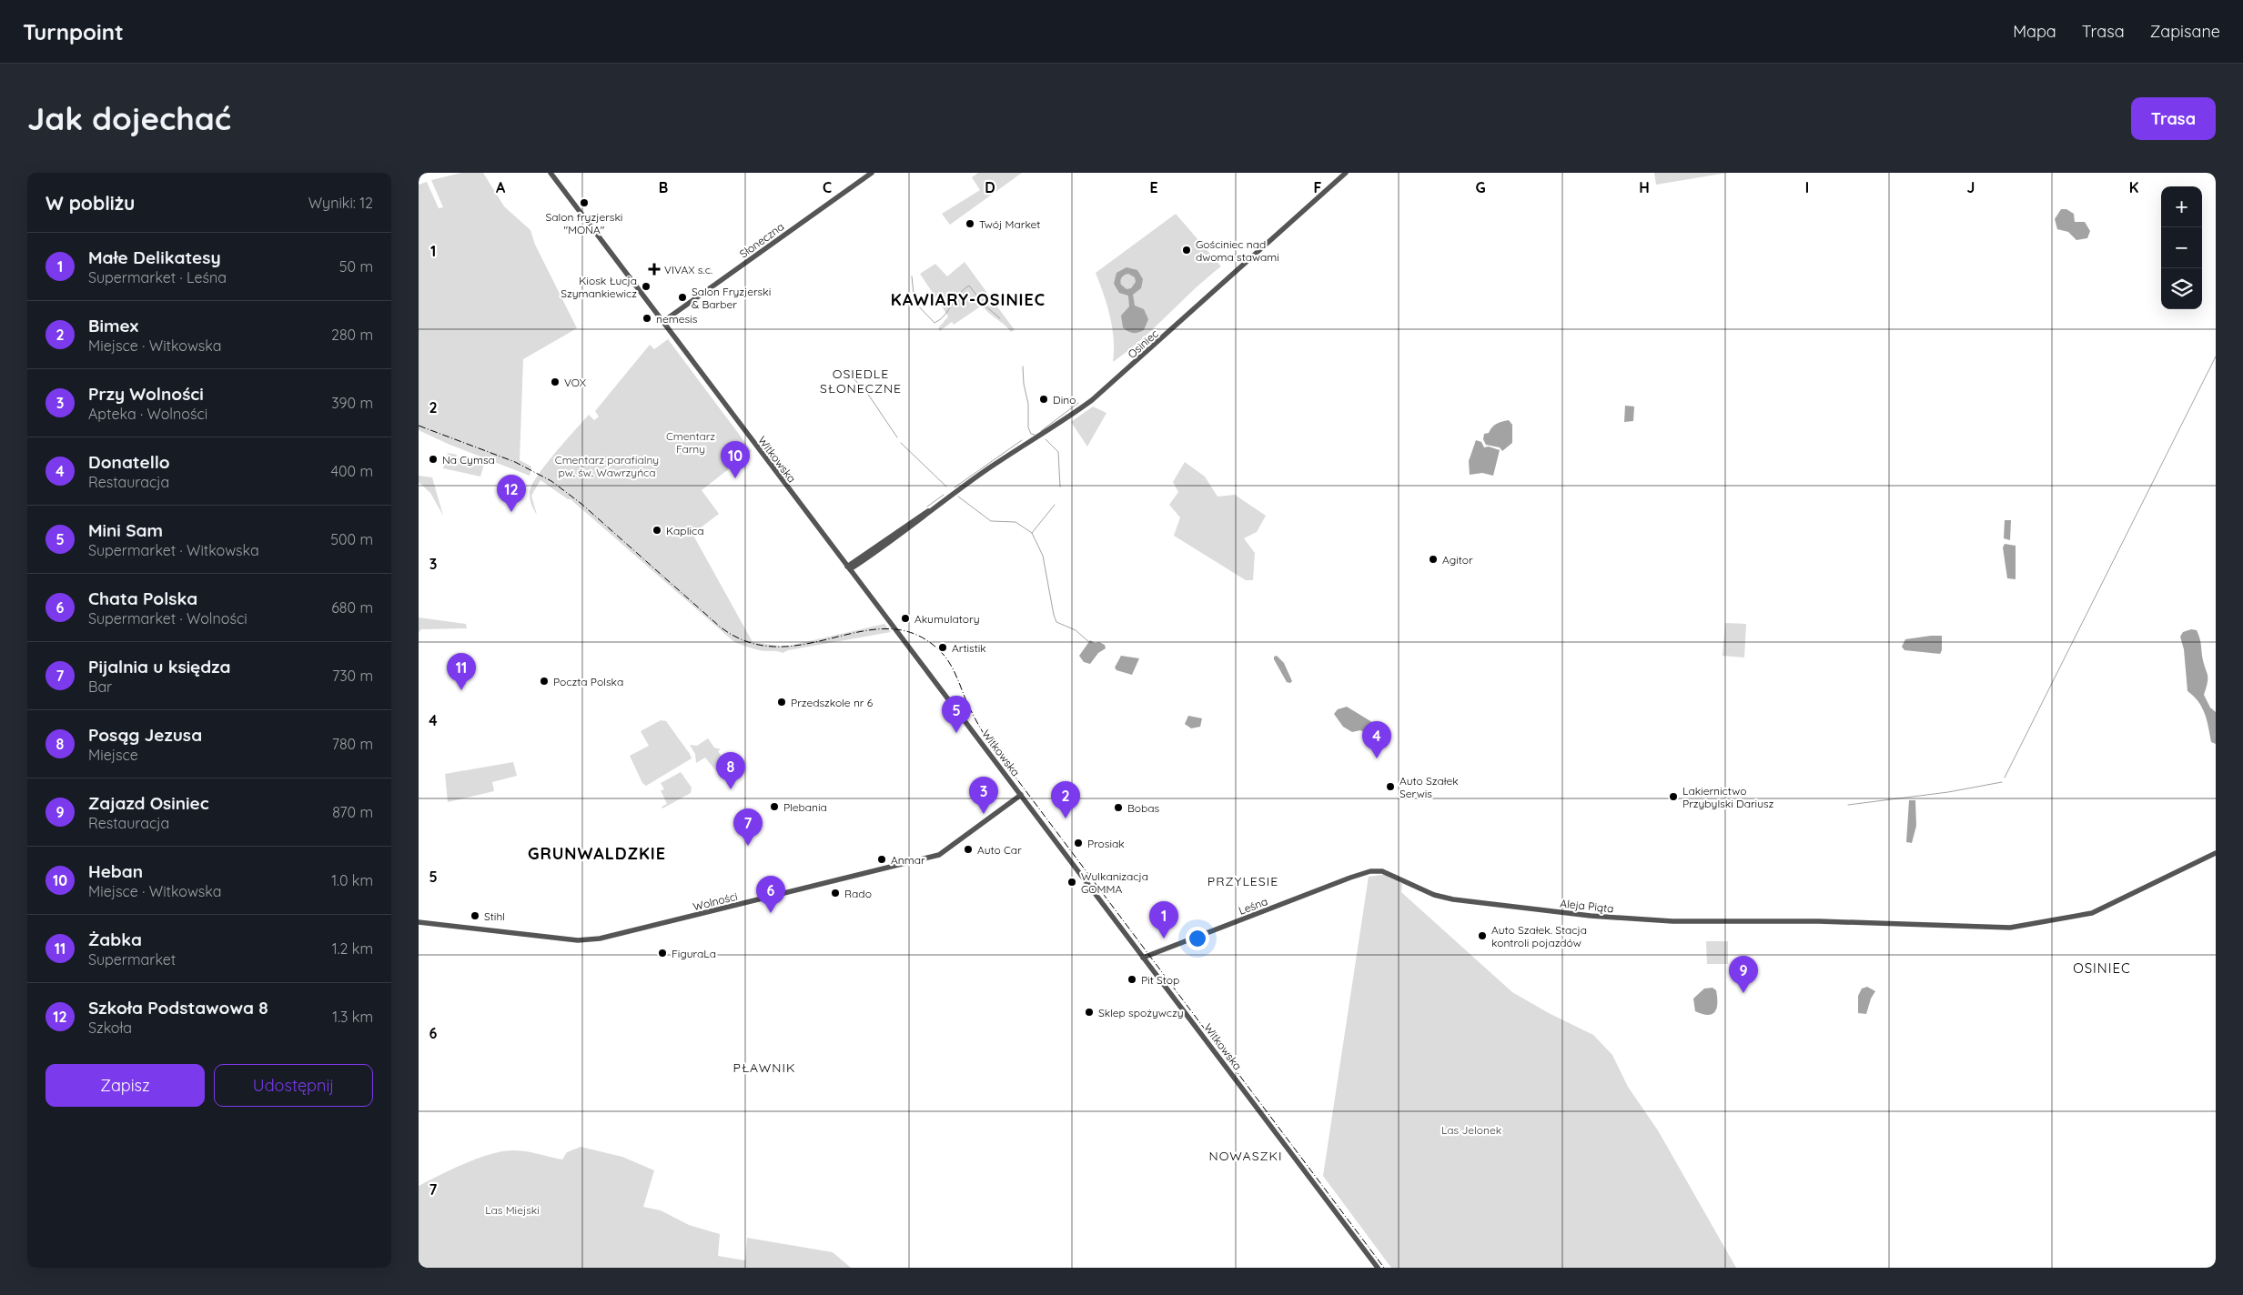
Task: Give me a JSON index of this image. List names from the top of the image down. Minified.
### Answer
{"streets":{"street":["Słoneczna","Osiniec","Witkowska","Wolności","Leśna","Aleja Piąta"]},"crossings":[["Słoneczna","Witkowska"],["Osiniec","Witkowska"],["Witkowska","Wolności"],["Witkowska","Leśna"],["Leśna","Aleja Piąta"]],"districts":["KAWIARY-OSINIEC","OSIEDLE SŁONECZNE","GRUNWALDZKIE","PRZYLESIE","OSINIEC","PŁAWNIK","NOWASZKI"],"parks":["Cmentarz Farny","Cmentarz parafialny pw. św. Wawrzyńca","Las Jelonek","Las Miejski"],"places":{"other":["Salon fryzjerski \"MONA\"","Twój Market","Gościniec nad dwoma stawami","Kiosk Łucja Szymankiewicz","Salon Fryzjerski & Barber","nemesis","VOX","Dino","Na Cymsa","Kaplica","Agitor","Akumulatory","Artistik","Poczta Polska","Przedszkole nr 6","Auto Szałek Serwis","Lakiernictwo Przybylski Dariusz","Plebania","Bobas","Prosiak","Auto Car","Anmar","Wulkanizacja GOMMA","Rado","Stihl","Auto Szałek. Stacja kontroli pojazdów","FiguraLa","Pit Stop","Sklep spożywczy"],"health":["VIVAX s.c."]},"page":{"header":"Turnpoint","nav":["Mapa","Trasa","Zapisane"],"buttons":["Trasa",["Zapisz","Udostępnij"]],"title":"Jak dojechać","heading":["W pobliżu","Wyniki: 12"],"map_buttons":["+","−"],"list":[{"mark":"1","name":"Małe Delikatesy","note":"Supermarket · Leśna","value":"50 m"},{"mark":"2","name":"Bimex","note":"Miejsce · Witkowska","value":"280 m"},{"mark":"3","name":"Przy Wolności","note":"Apteka · Wolności","value":"390 m"},{"mark":"4","name":"Donatello","note":"Restauracja","value":"400 m"},{"mark":"5","name":"Mini Sam","note":"Supermarket · Witkowska","value":"500 m"},{"mark":"6","name":"Chata Polska","note":"Supermarket · Wolności","value":"680 m"},{"mark":"7","name":"Pijalnia u księdza","note":"Bar","value":"730 m"},{"mark":"8","name":"Posąg Jezusa","note":"Miejsce","value":"780 m"},{"mark":"9","name":"Zajazd Osiniec","note":"Restauracja","value":"870 m"},{"mark":"10","name":"Heban","note":"Miejsce · Witkowska","value":"1.0 km"},{"mark":"11","name":"Żabka","note":"Supermarket","value":"1.2 km"},{"mark":"12","name":"Szkoła Podstawowa 8","note":"Szkoła","value":"1.3 km"}],"pins":["10","12","11","5","4","8","3","2","7","6","1","9"]},"grid":{"columns":["A","B","C","D","E","F","G","H","I","J","K"],"rows":["1","2","3","4","5","6","7"]}}
